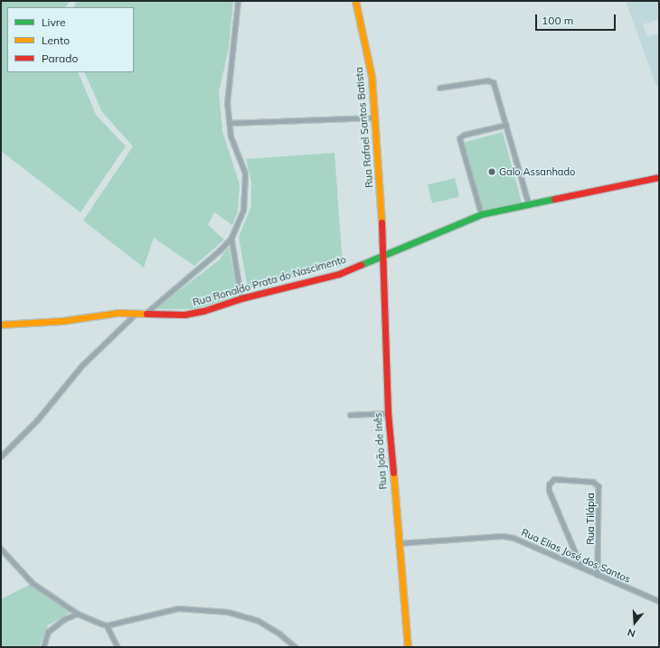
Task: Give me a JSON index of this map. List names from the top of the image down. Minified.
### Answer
{"streets":{"street":["Rua Rafael Santos Batista","Rua Ronaldo Prata do Nascimento","Rua João de Inês","Rua Tilápia","Rua Elias José dos Santos"]},"crossings":[["Rua Rafael Santos Batista","Rua Ronaldo Prata do Nascimento"],["Rua Rafael Santos Batista","Rua João de Inês"],["Rua Ronaldo Prata do Nascimento","Rua João de Inês"],["Rua João de Inês","Rua Elias José dos Santos"],["Rua Tilápia","Rua Elias José dos Santos"]],"places":["Galo Assanhado"],"legend":["Livre","Lento","Parado"],"scale_bar":"100 m","north":"bottom"}
